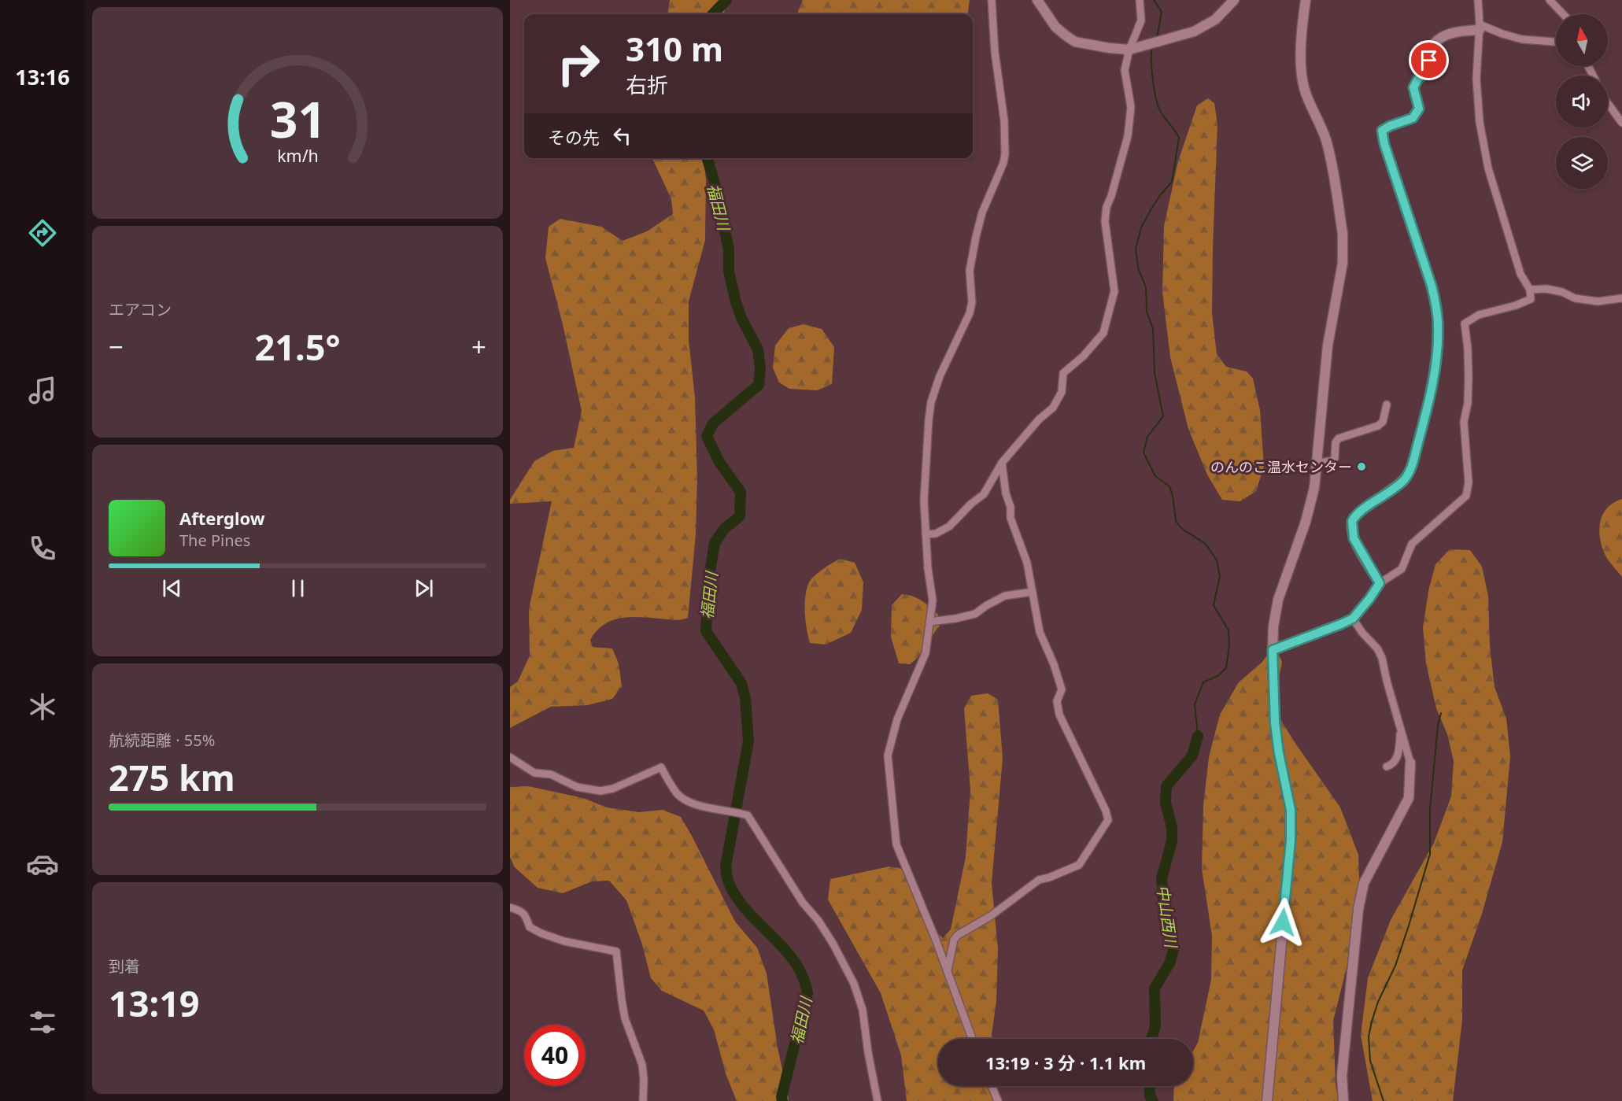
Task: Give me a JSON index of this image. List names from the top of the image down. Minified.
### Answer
{"water":["福田川","中山西川"],"places":["のんのこ温水センター"],"north":"top","page":{"tabs":"13:16","turn":["310 m","右折"],"then":"その先","tile":["エアコン",["航続距離 · 55%","275 km"],["到着","13:19"]],"heat":["−","21.5°","+"],"song":["Afterglow","The Pines"],"limit":"40","trip":"13:19 · 3 分 · 1.1 km","gauge":["31","km/h"]}}
